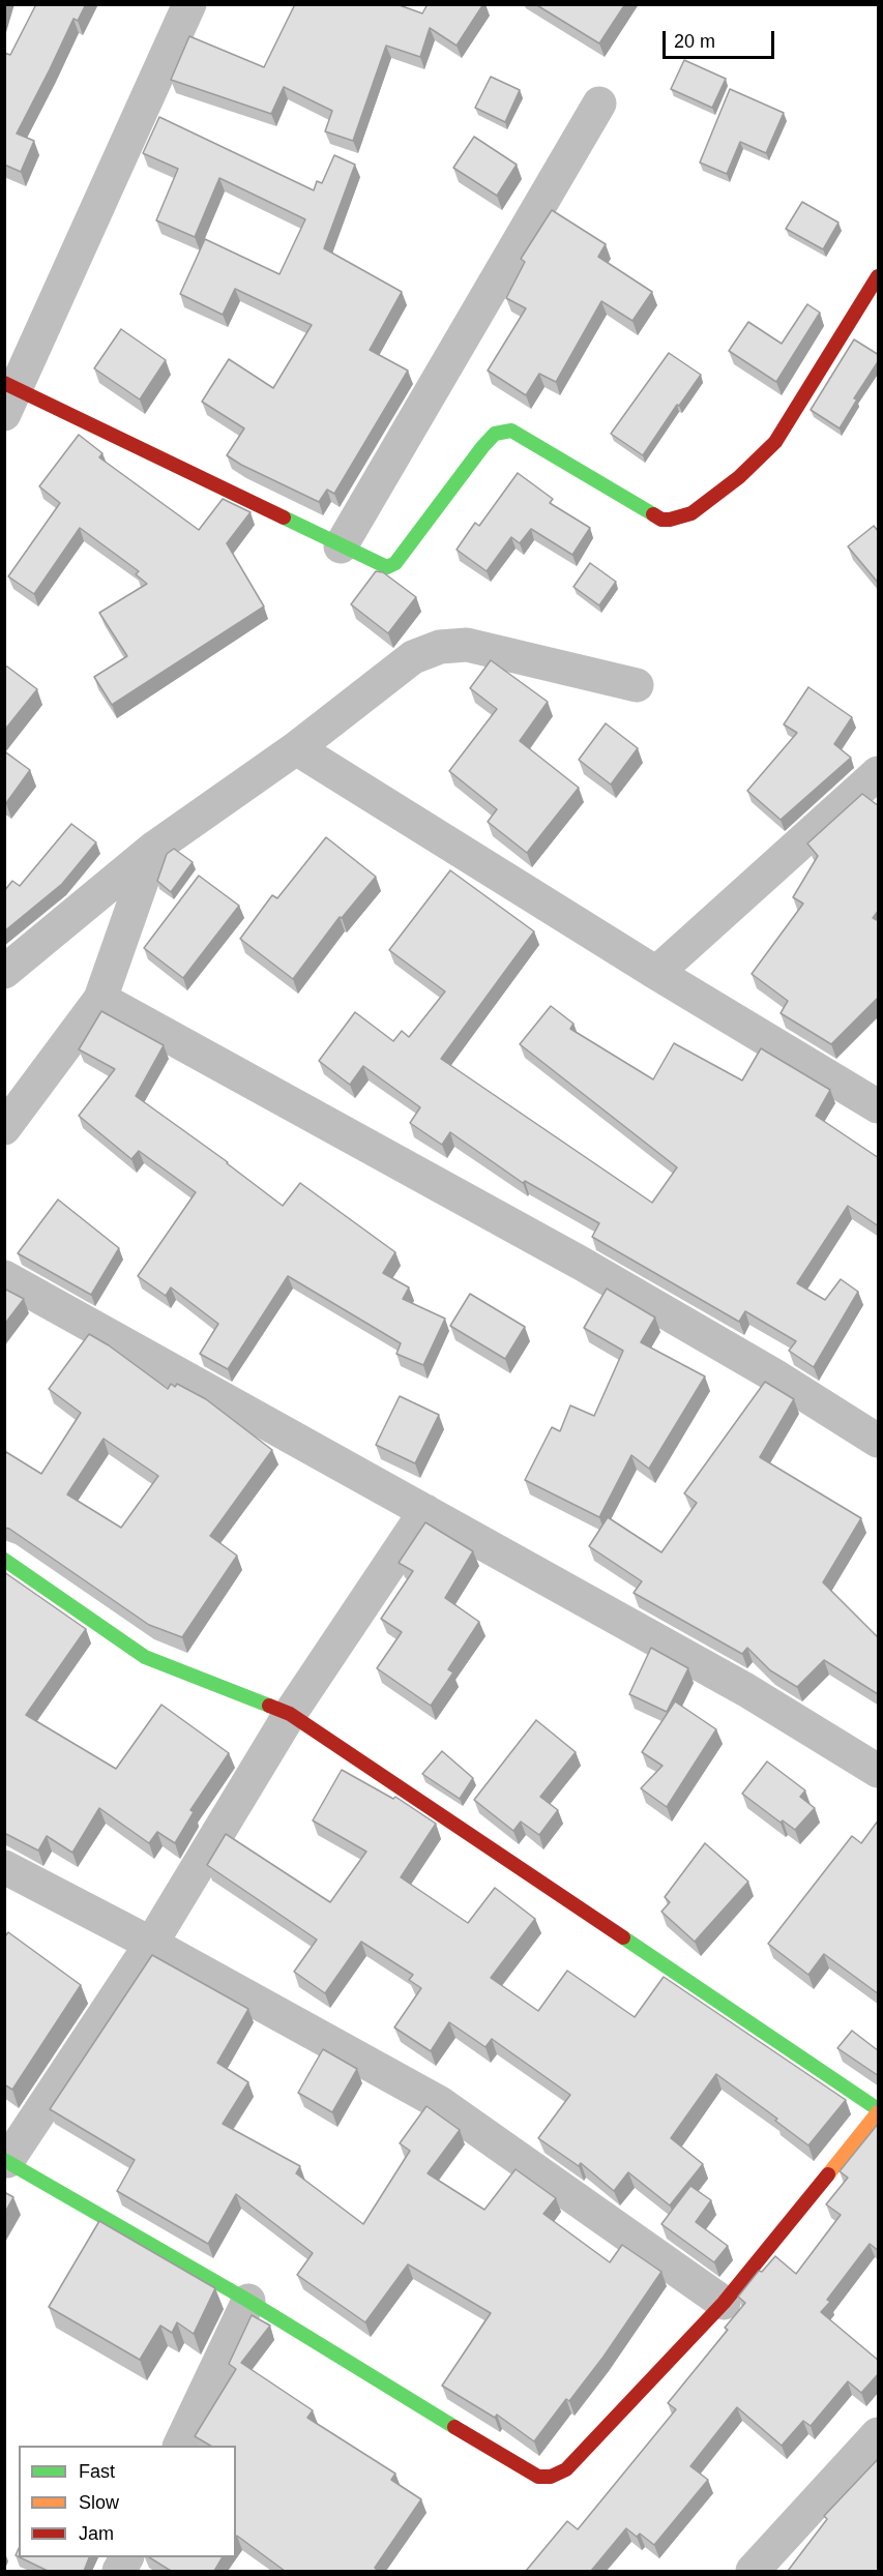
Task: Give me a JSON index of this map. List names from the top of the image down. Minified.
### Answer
{"legend":["Fast","Slow","Jam"],"scale_bar":"20 m"}
